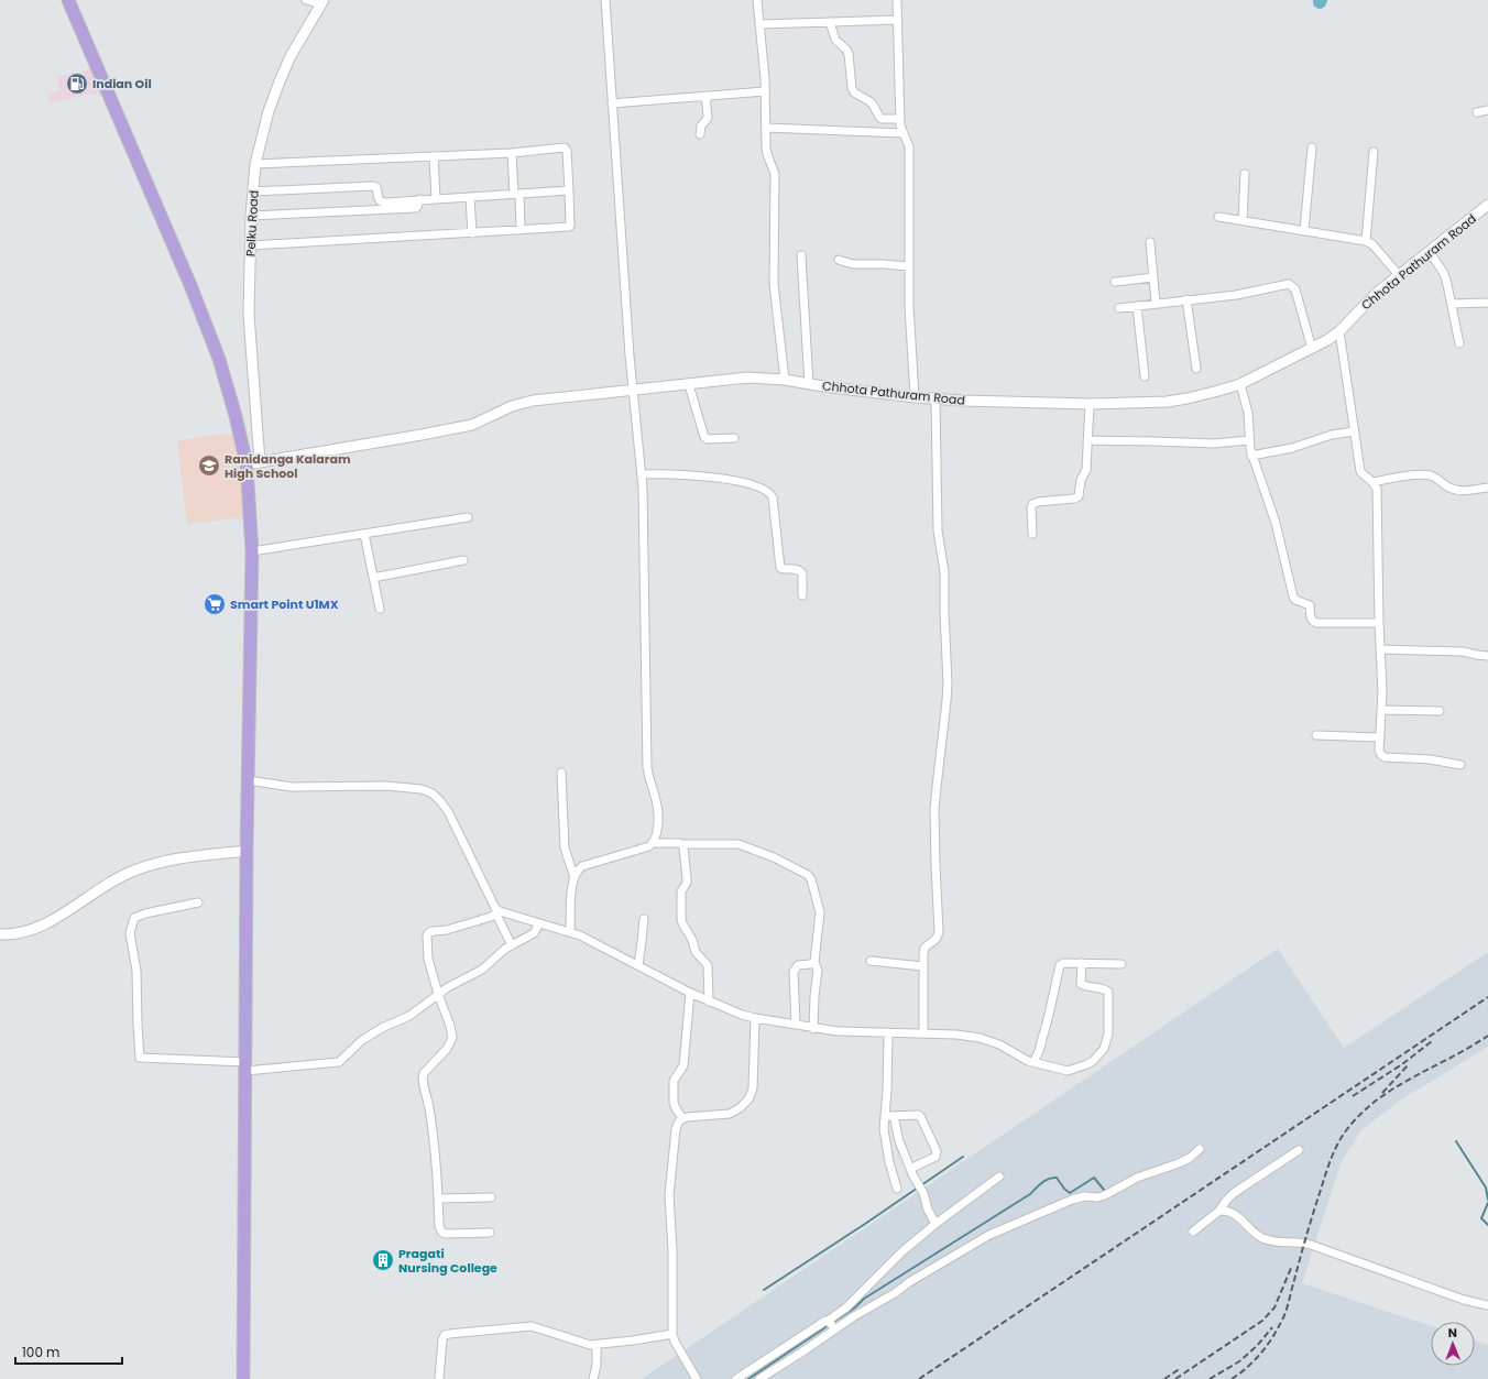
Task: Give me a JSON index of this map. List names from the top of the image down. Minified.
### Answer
{"streets":{"street":["Pelku Road","Chhota Pathuram Road"]},"crossings":[["Pelku Road","Chhota Pathuram Road"]],"places":{"fuel station":["Indian Oil"],"school or university":["Ranidanga Kalaram High School"],"supermarket":["Smart Point U1MX"],"building":["Pragati Nursing College"]},"scale_bar":"100 m","north":"top"}
